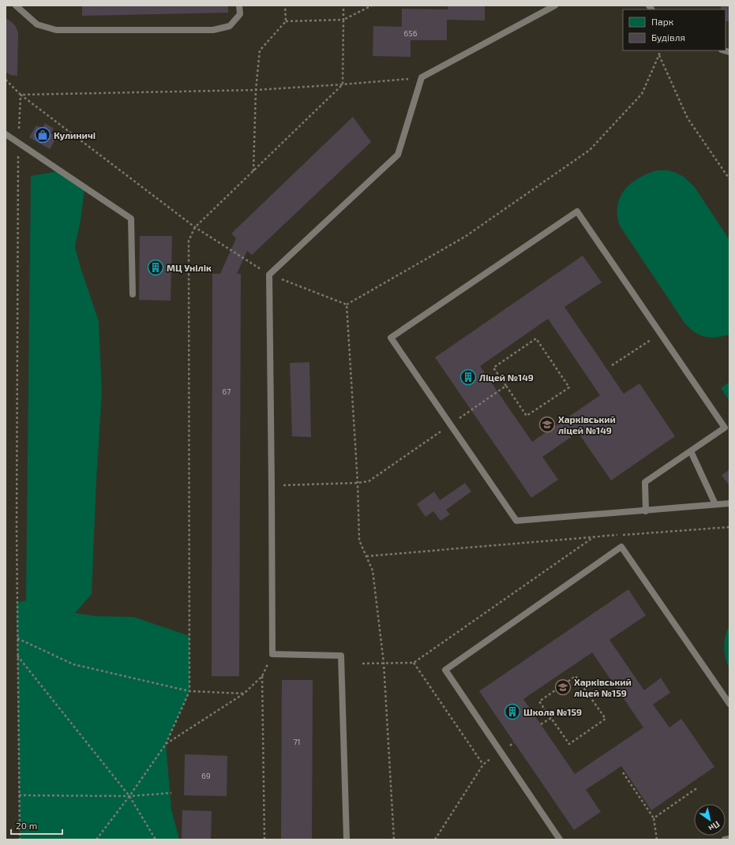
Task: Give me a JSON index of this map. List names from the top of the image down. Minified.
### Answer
{"places":{"shop":["Кулиничі"],"building":["МЦ Унілік","Ліцей №149","Школа №159"],"school or university":["Харківський ліцей №149","Харківський ліцей №159"]},"house_numbers":["65б","67","71","69"],"legend":["Парк","Будівля"],"scale_bar":"20 m","north":"bottom right"}
